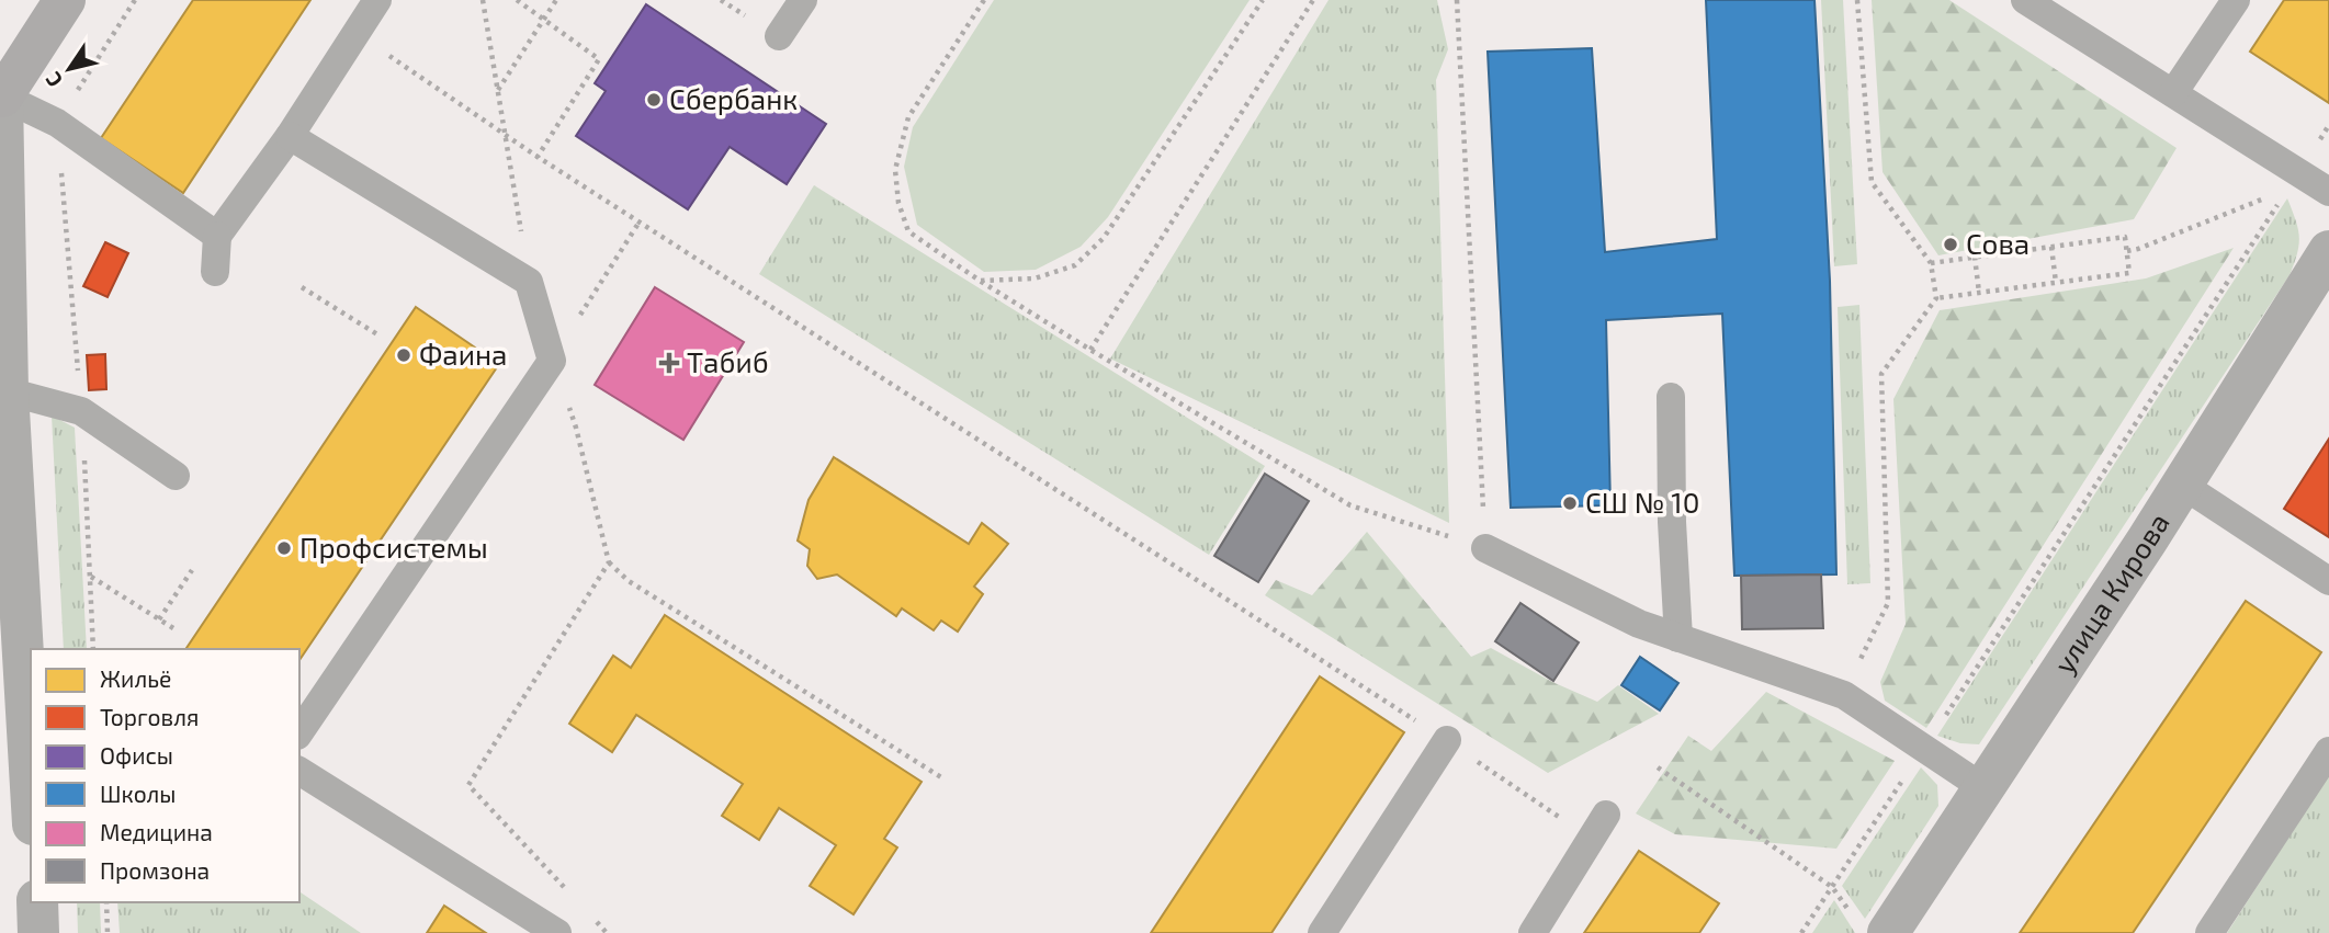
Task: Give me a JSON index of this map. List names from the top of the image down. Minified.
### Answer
{"streets":{"street":["улица Кирова"]},"places":{"other":["Сбербанк","Сова","Фаина","СШ № 10","Профсистемы"],"health":["Табиб"]},"legend":["Жильё","Торговля","Офисы","Школы","Медицина","Промзона"],"north":"bottom left"}
